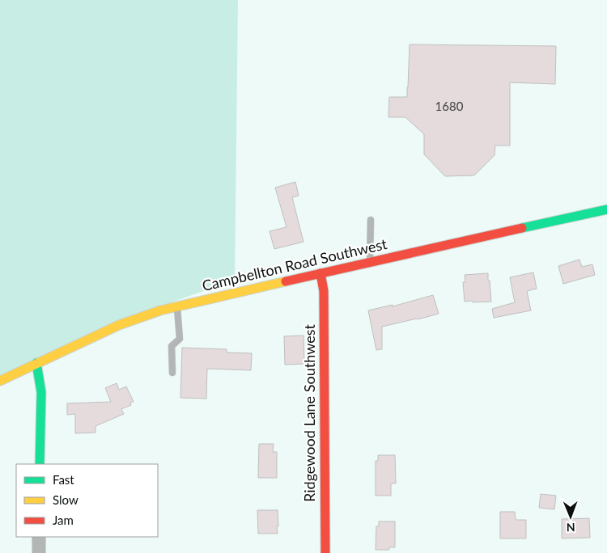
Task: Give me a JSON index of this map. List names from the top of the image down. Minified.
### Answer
{"streets":{"main road":["Campbellton Road Southwest","Ridgewood Lane Southwest"]},"crossings":[["Campbellton Road Southwest","Ridgewood Lane Southwest"]],"house_numbers":["1680"],"legend":["Fast","Slow","Jam"],"north":"bottom"}
